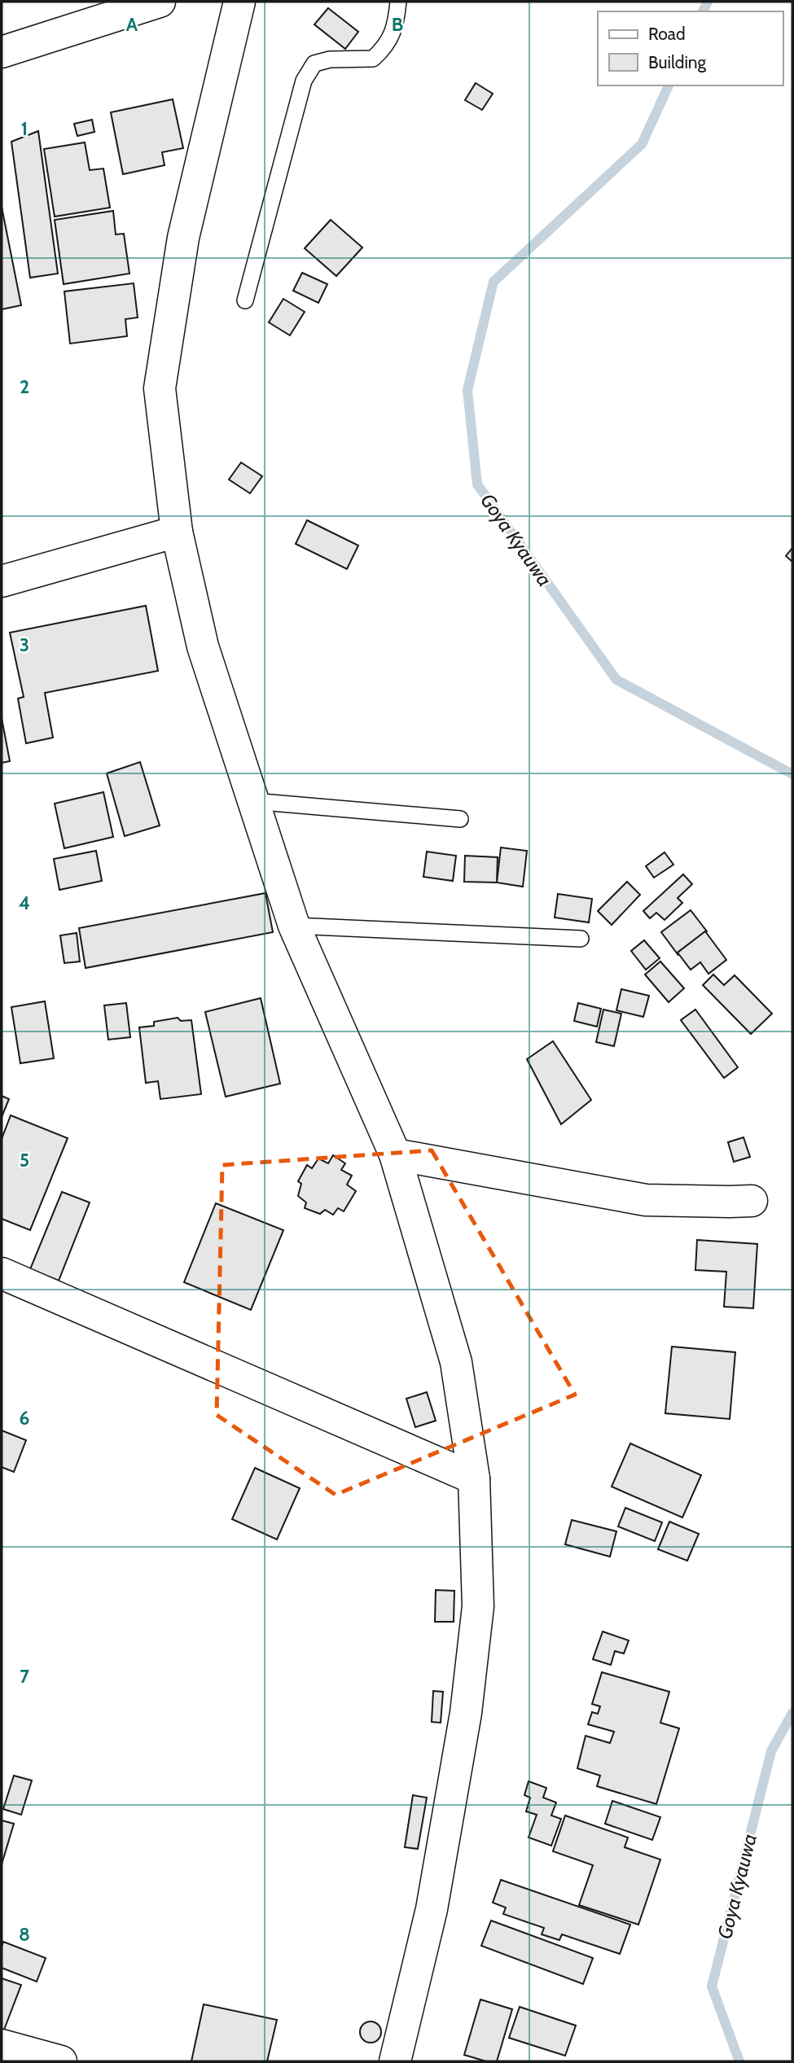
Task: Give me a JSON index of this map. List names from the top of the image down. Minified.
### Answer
{"water":["Goya Kyauwa"],"legend":["Road","Building"],"grid":{"columns":["A","B"],"rows":["1","2","3","4","5","6","7","8"]}}
